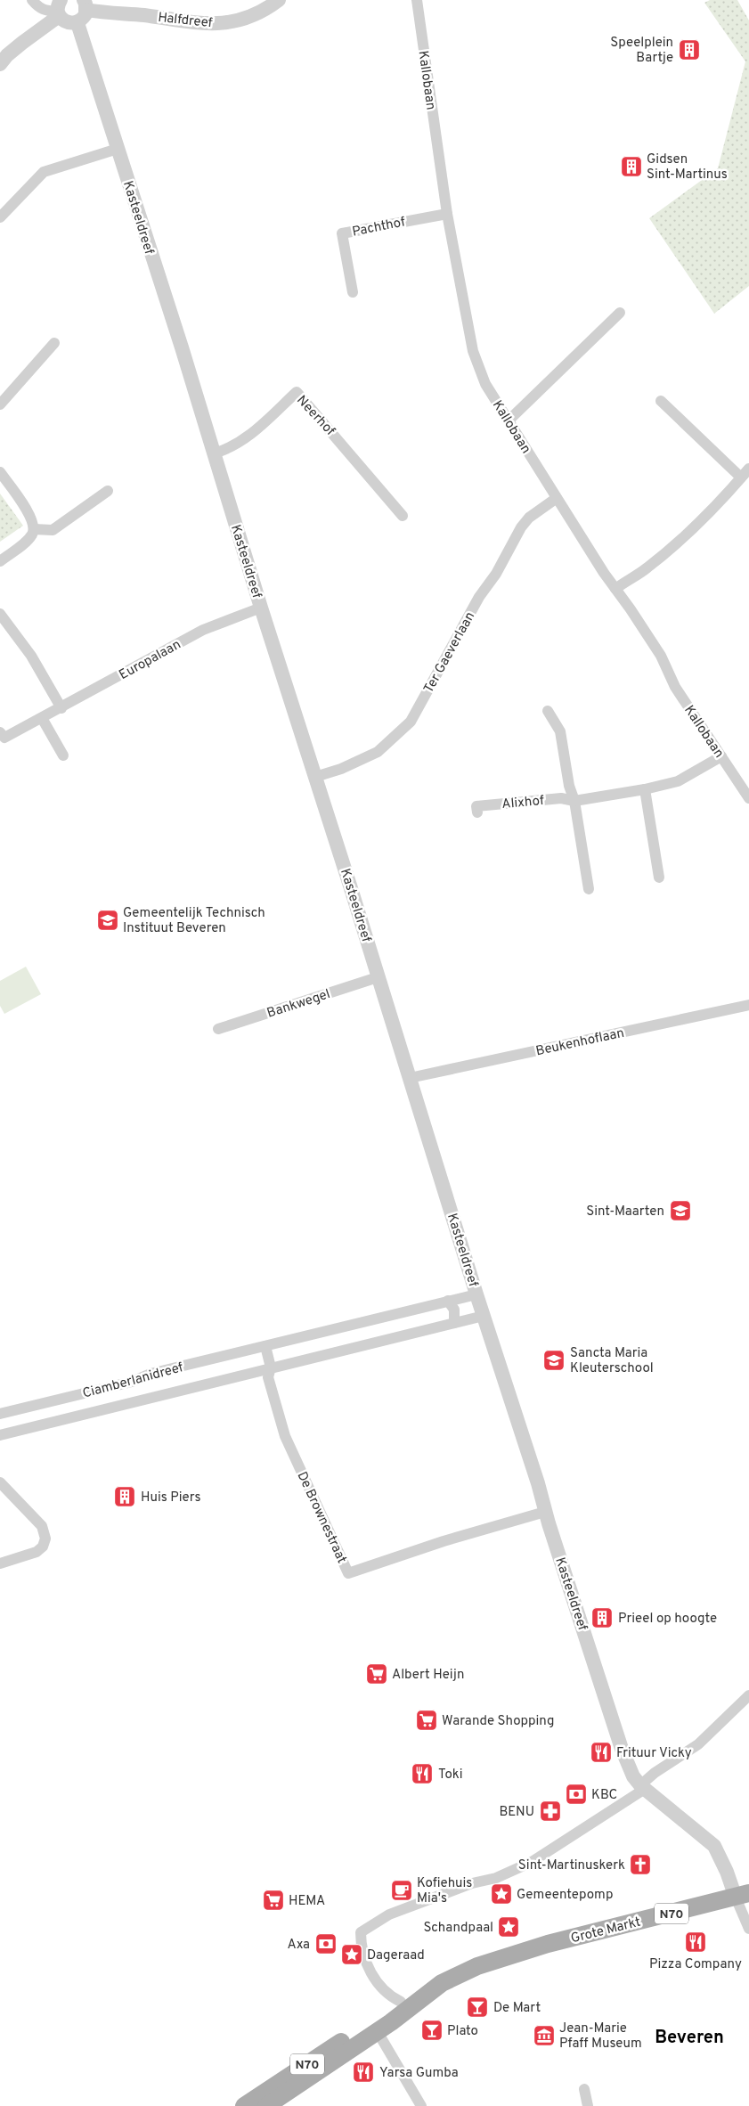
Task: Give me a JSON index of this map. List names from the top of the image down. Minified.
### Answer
{"streets":{"main road":["N70","Grote Markt"],"street":["Halfdreef","Kallobaan","Kasteeldreef","Pachthof","Neerhof","Ter Gaeverlaan","Europalaan","Alixhof","Bankwegel","Beukenhoflaan","Ciamberlanidreef","De Brownestraat"]},"crossings":[["Kallobaan","Pachthof"],["Kallobaan","Ter Gaeverlaan"],["Kallobaan","Alixhof"],["Kasteeldreef","Neerhof"],["Kasteeldreef","Ter Gaeverlaan"],["Kasteeldreef","Europalaan"],["Kasteeldreef","Bankwegel"],["Kasteeldreef","Beukenhoflaan"],["Kasteeldreef","Ciamberlanidreef"],["Kasteeldreef","De Brownestraat"],["Ciamberlanidreef","De Brownestraat"],["N70","Grote Markt"]],"districts":["Beveren"],"places":{"building":["Speelplein Bartje","Gidsen Sint-Martinus","Huis Piers","Prieel op hoogte"],"school or university":["Gemeentelijk Technisch Instituut Beveren","Sint-Maarten","Sancta Maria Kleuterschool"],"supermarket":["Albert Heijn","Warande Shopping","HEMA"],"restaurant":["Frituur Vicky","Toki","Pizza Company","Yarsa Gumba"],"bank":["KBC","Axa"],"pharmacy":["BENU"],"church":["Sint-Martinuskerk"],"cafe":["Kofiehuis Mia's"],"place":["Gemeentepomp","Schandpaal","Dageraad"],"bar":["De Mart","Plato"],"museum":["Jean-Marie Pfaff Museum"]}}
